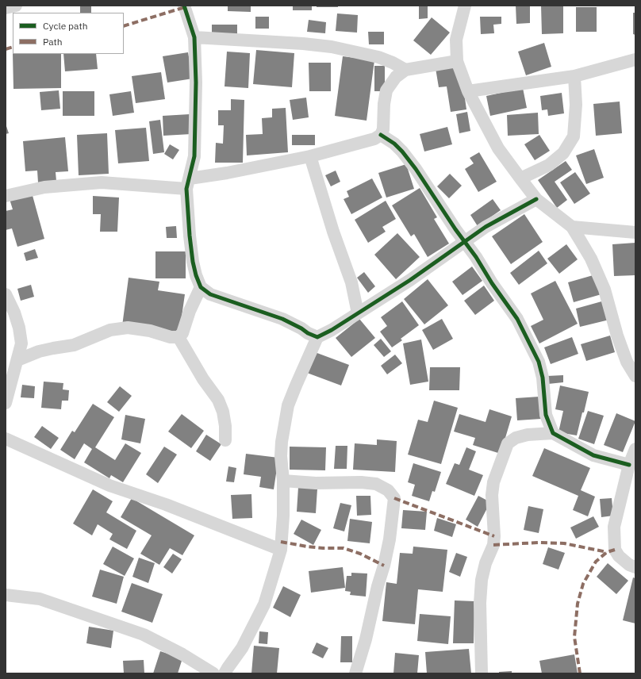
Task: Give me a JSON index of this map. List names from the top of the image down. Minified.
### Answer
{"legend":["Cycle path","Path"]}
